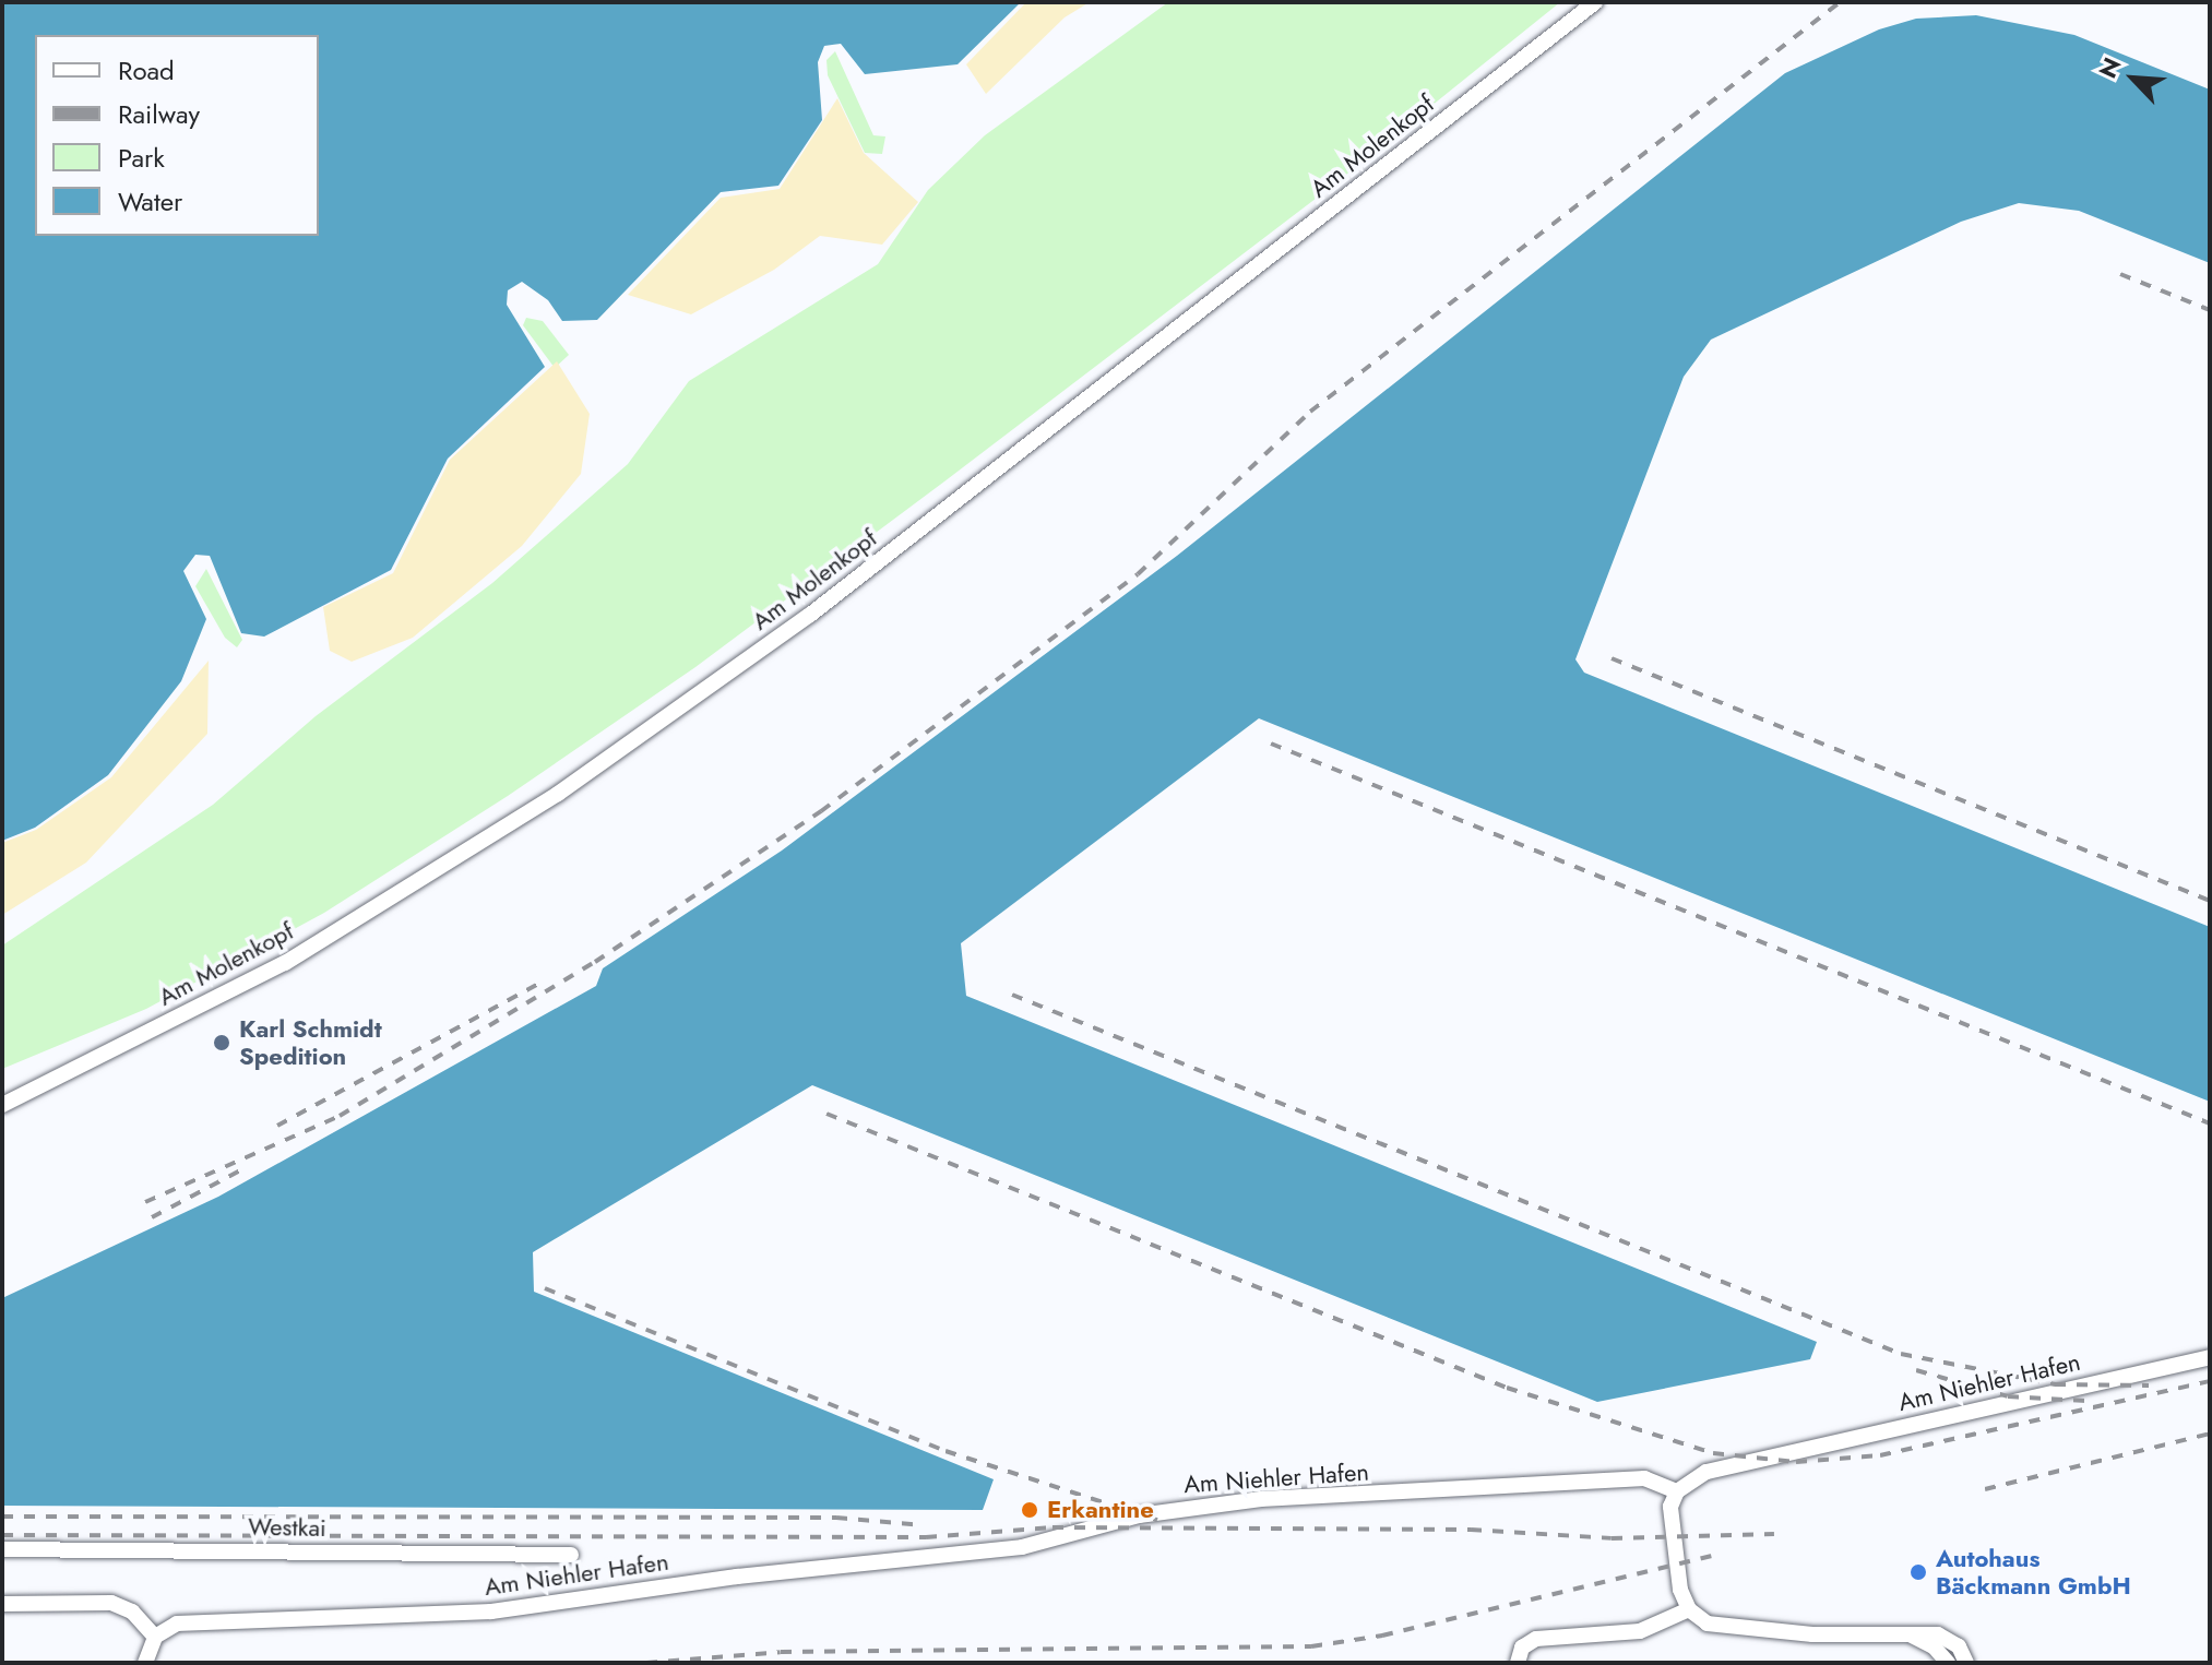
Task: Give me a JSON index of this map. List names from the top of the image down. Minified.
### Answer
{"streets":{"street":["Am Molenkopf","Am Niehler Hafen","Westkai"]},"places":["Karl Schmidt Spedition","Erkantine","Autohaus Bäckmann GmbH"],"legend":["Road","Railway","Park","Water"],"north":"top left"}
